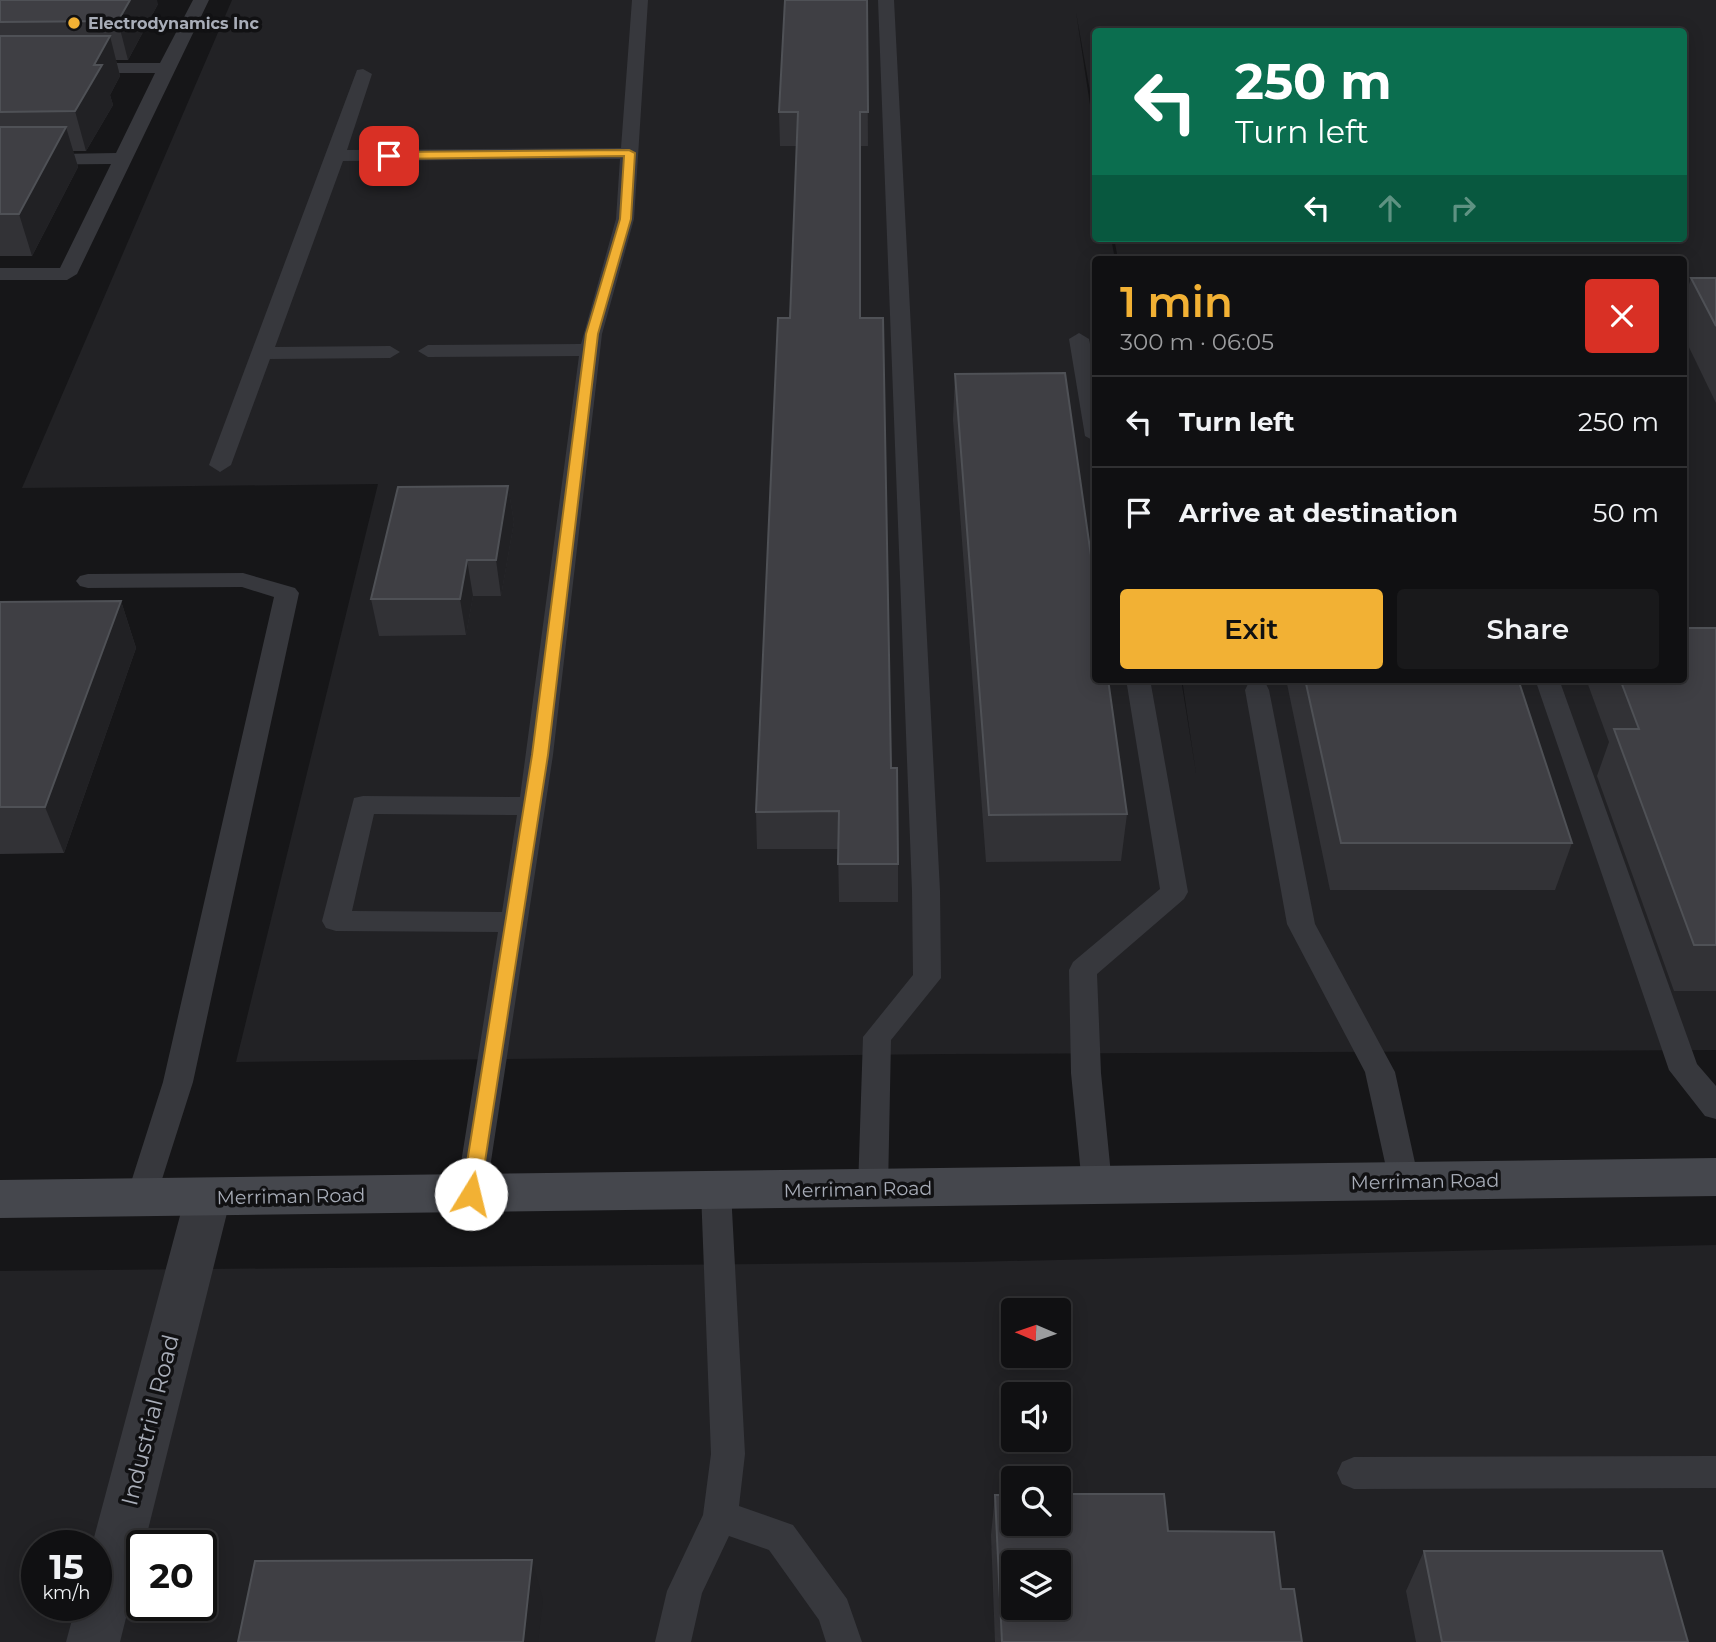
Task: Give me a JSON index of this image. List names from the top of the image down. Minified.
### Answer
{"streets":{"main road":["Merriman Road"],"street":["Industrial Road"]},"crossings":[["Merriman Road","Industrial Road"]],"places":["Electrodynamics Inc"],"north":"left","page":{"turn":["250 m","Turn left"],"heading":["1 min","300 m · 06:05"],"list":[{"name":"Turn left","value":"250 m"},{"name":"Arrive at destination","value":"50 m"}],"buttons":["Exit","Share"],"speed":"15 km/h","limit":"20"}}
